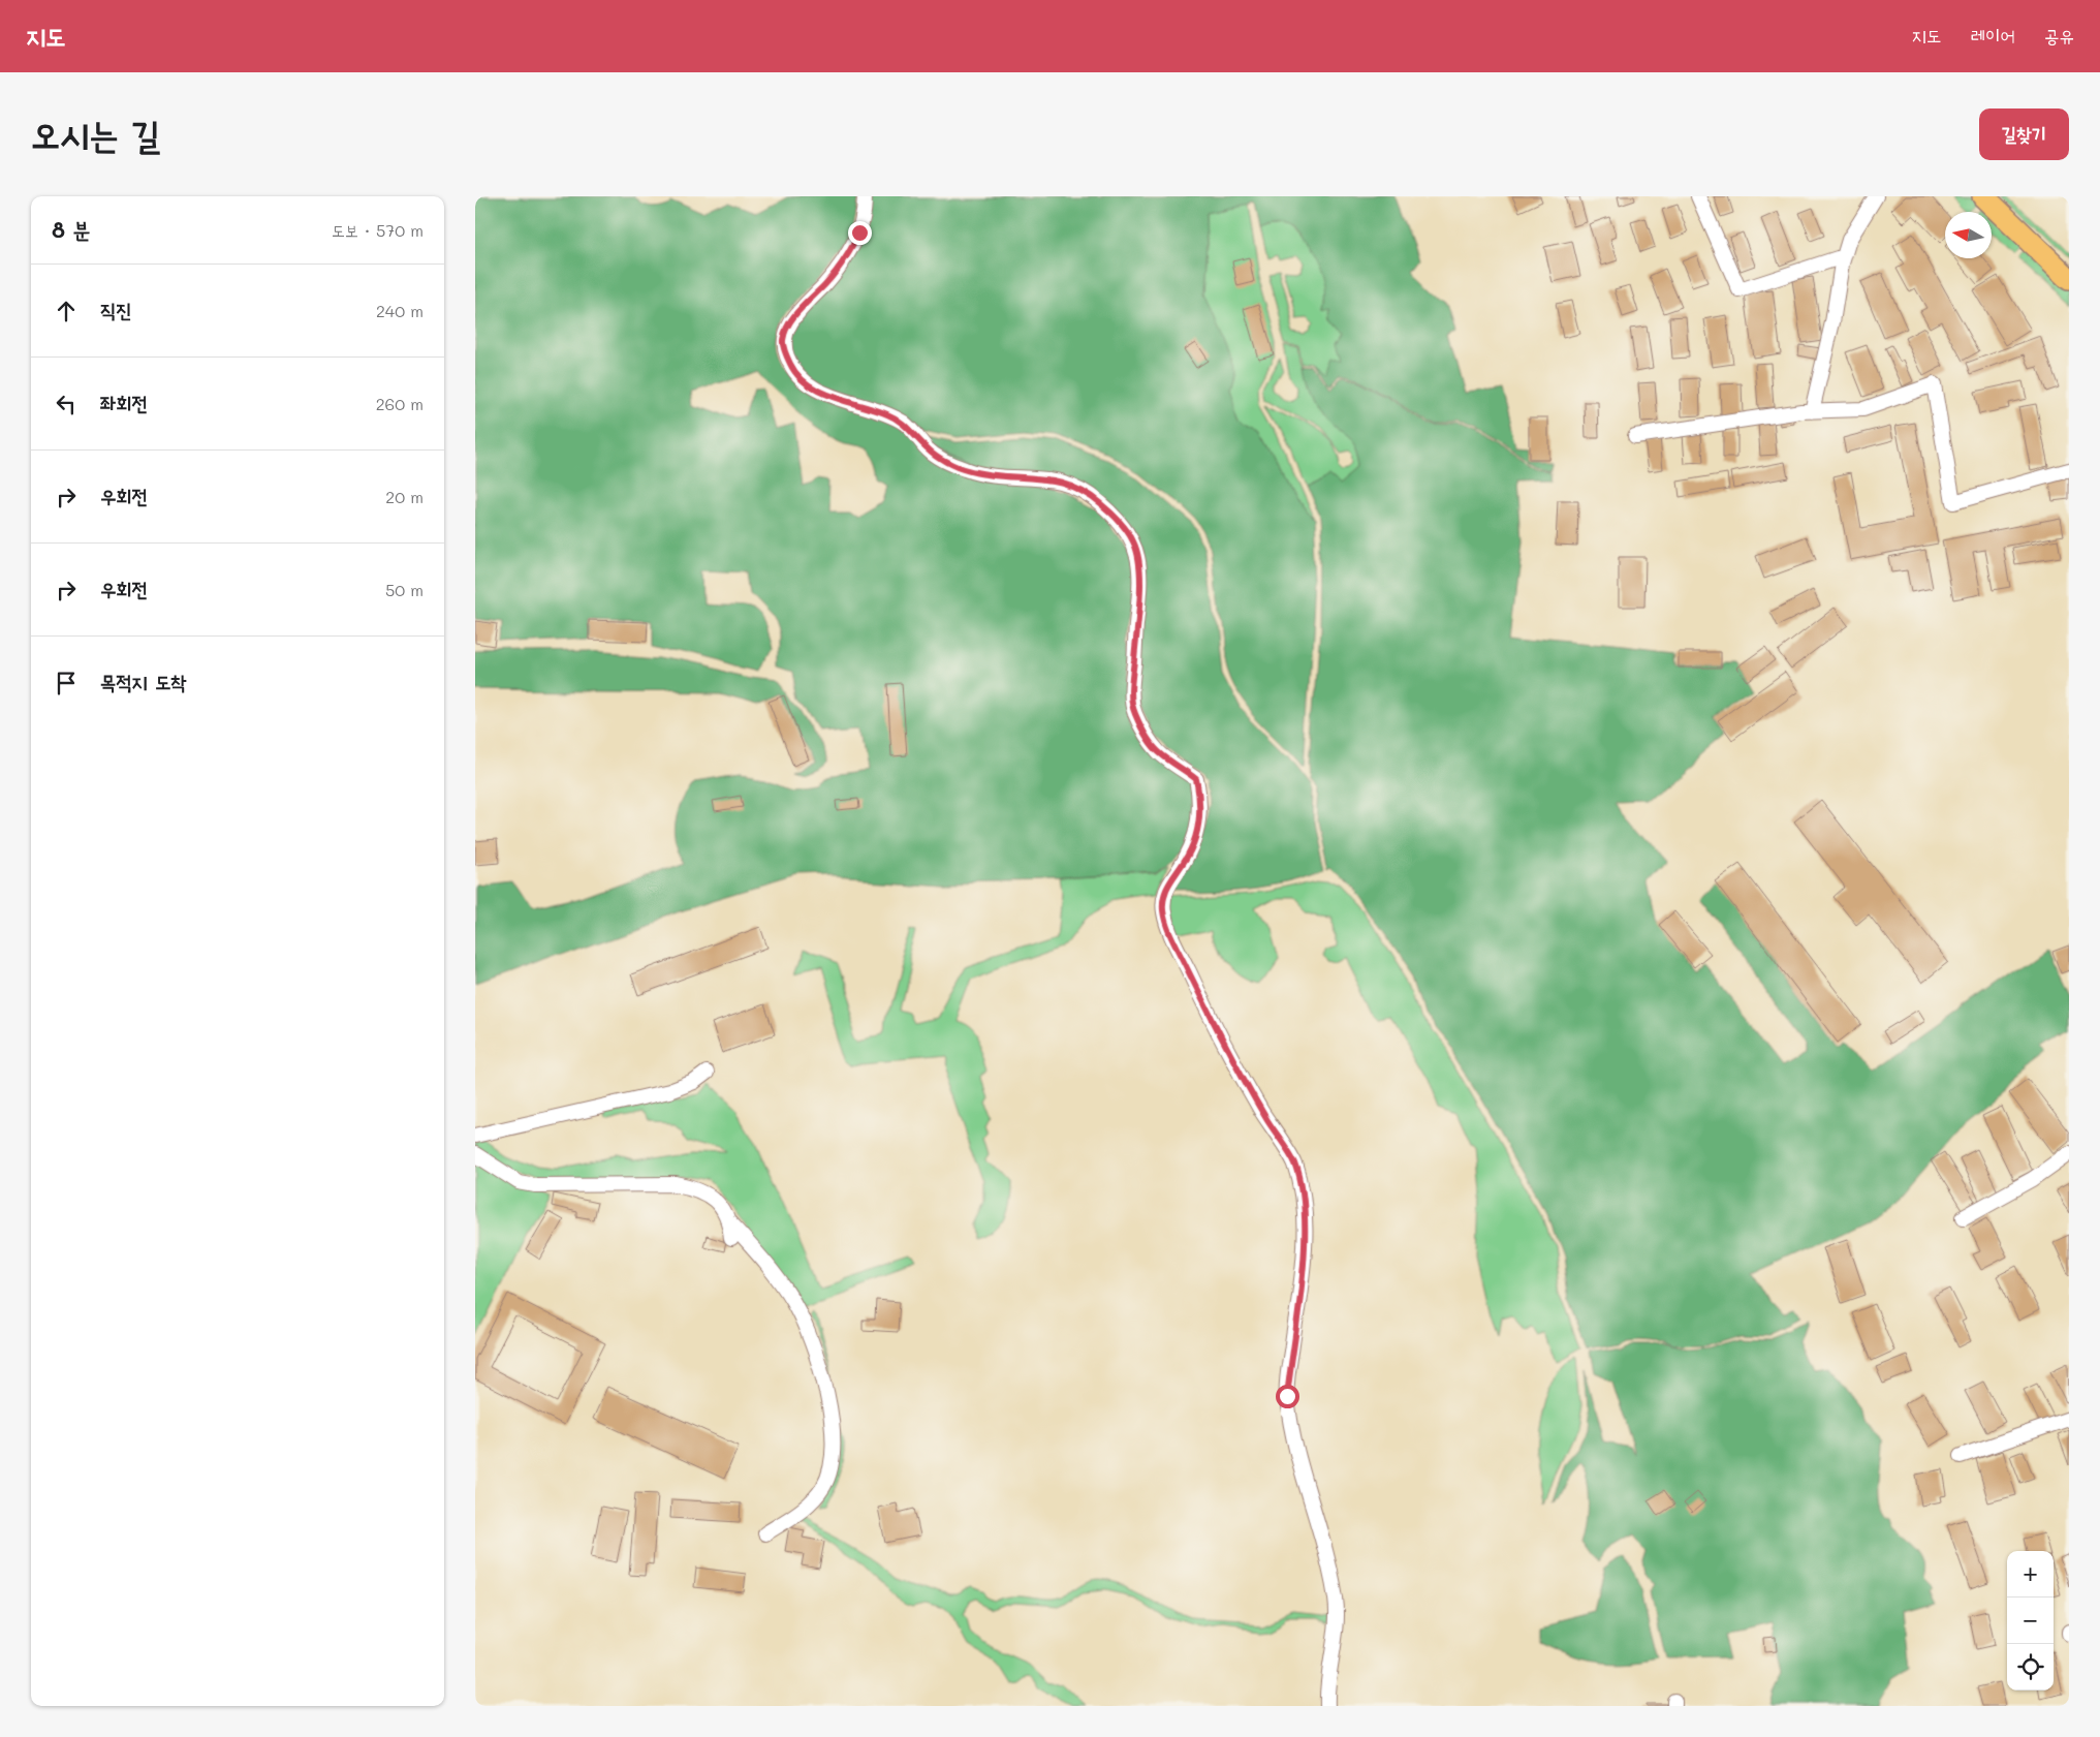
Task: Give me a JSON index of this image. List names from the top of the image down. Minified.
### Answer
{"north":"left","page":{"header":"지도","nav":["지도","레이어","공유"],"buttons":"길찾기","title":"오시는 길","heading":["8 분","도보 · 570 m"],"list":[["직진","240 m"],["좌회전","260 m"],["우회전","20 m"],["우회전","50 m"],"목적지 도착"],"map_buttons":["+","−"]}}
